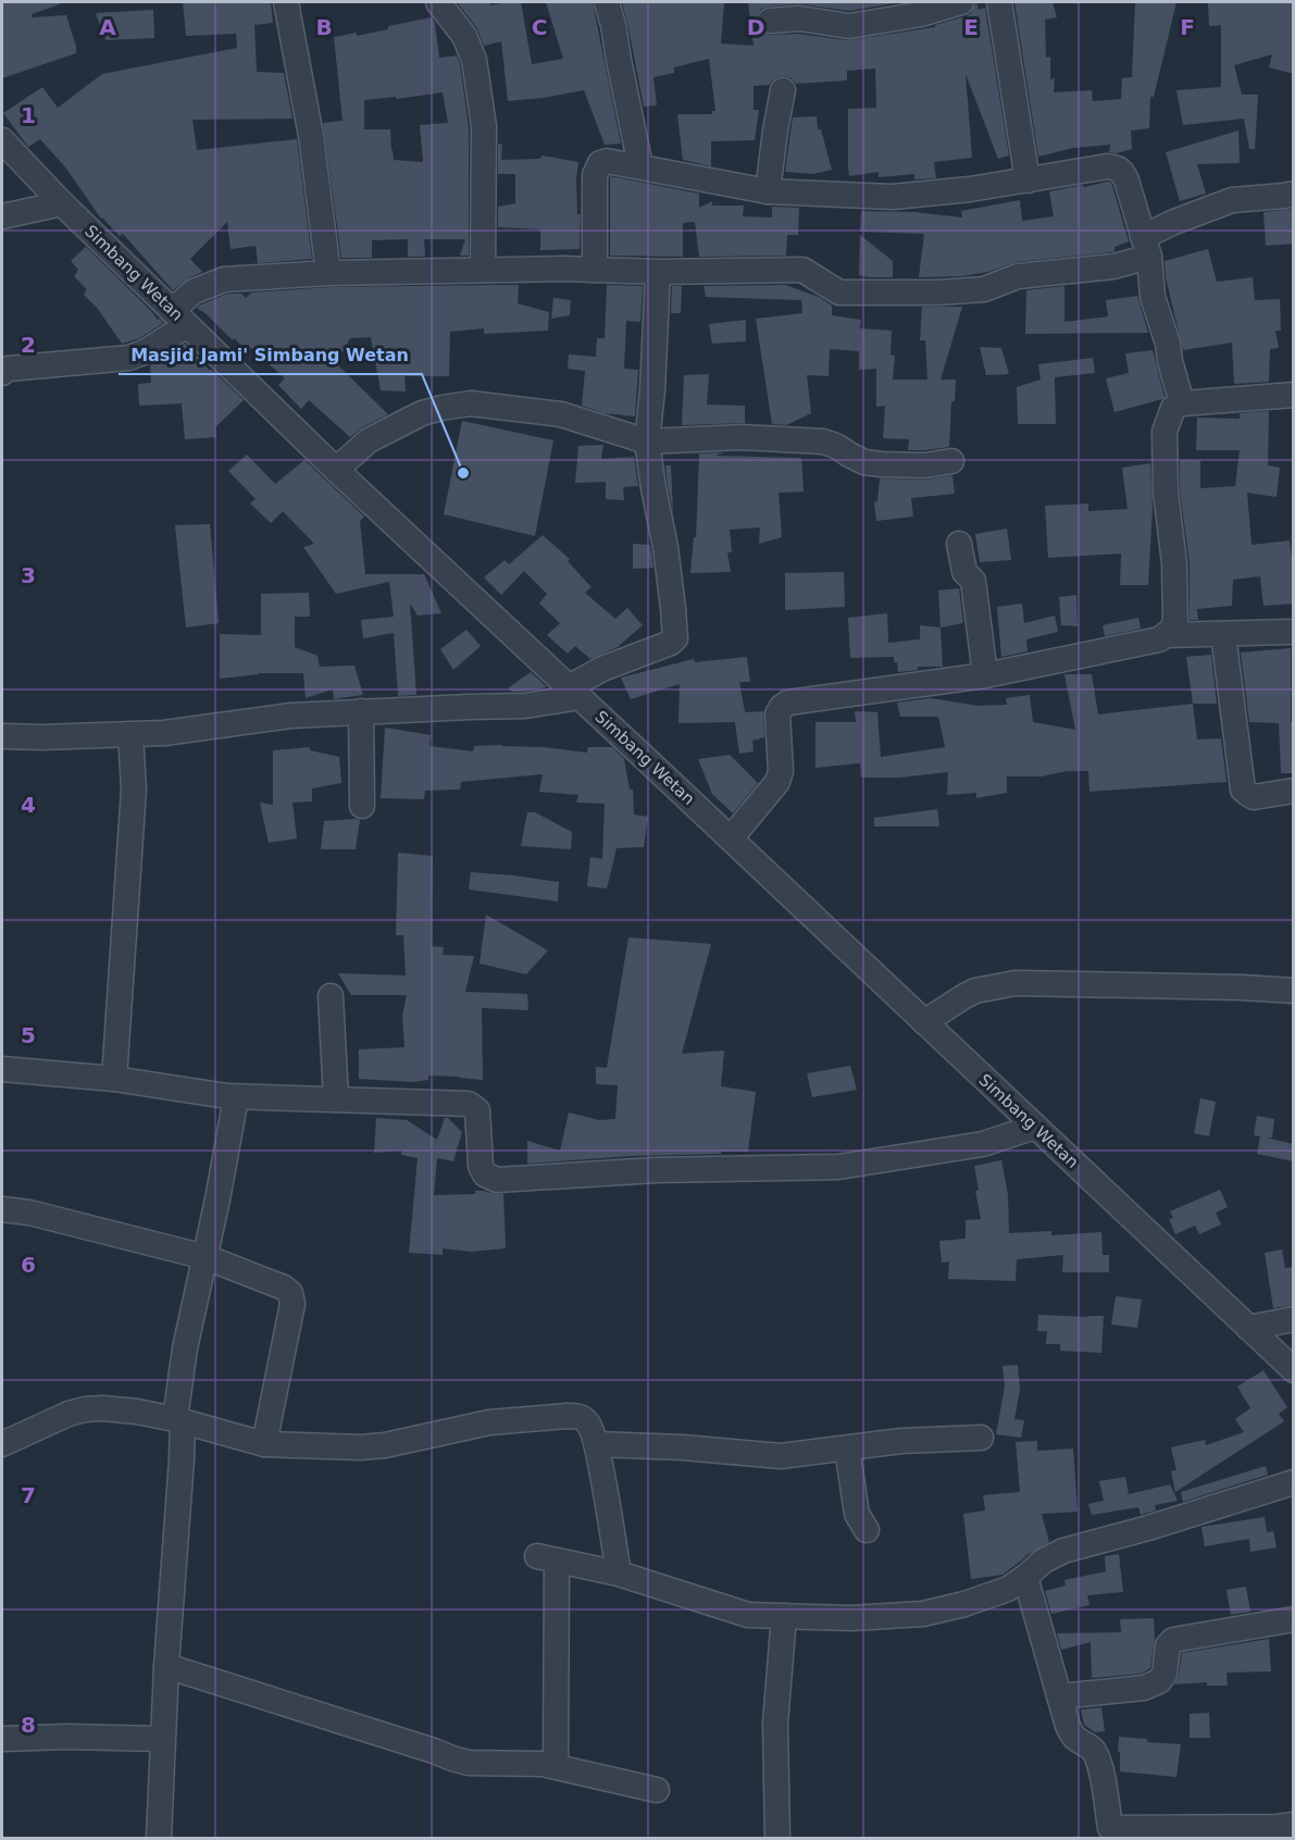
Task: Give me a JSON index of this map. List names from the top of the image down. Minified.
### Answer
{"streets":{"street":["Simbang Wetan"]},"places":["Masjid Jami' Simbang Wetan"],"grid":{"columns":["A","B","C","D","E","F"],"rows":["1","2","3","4","5","6","7","8"]}}
